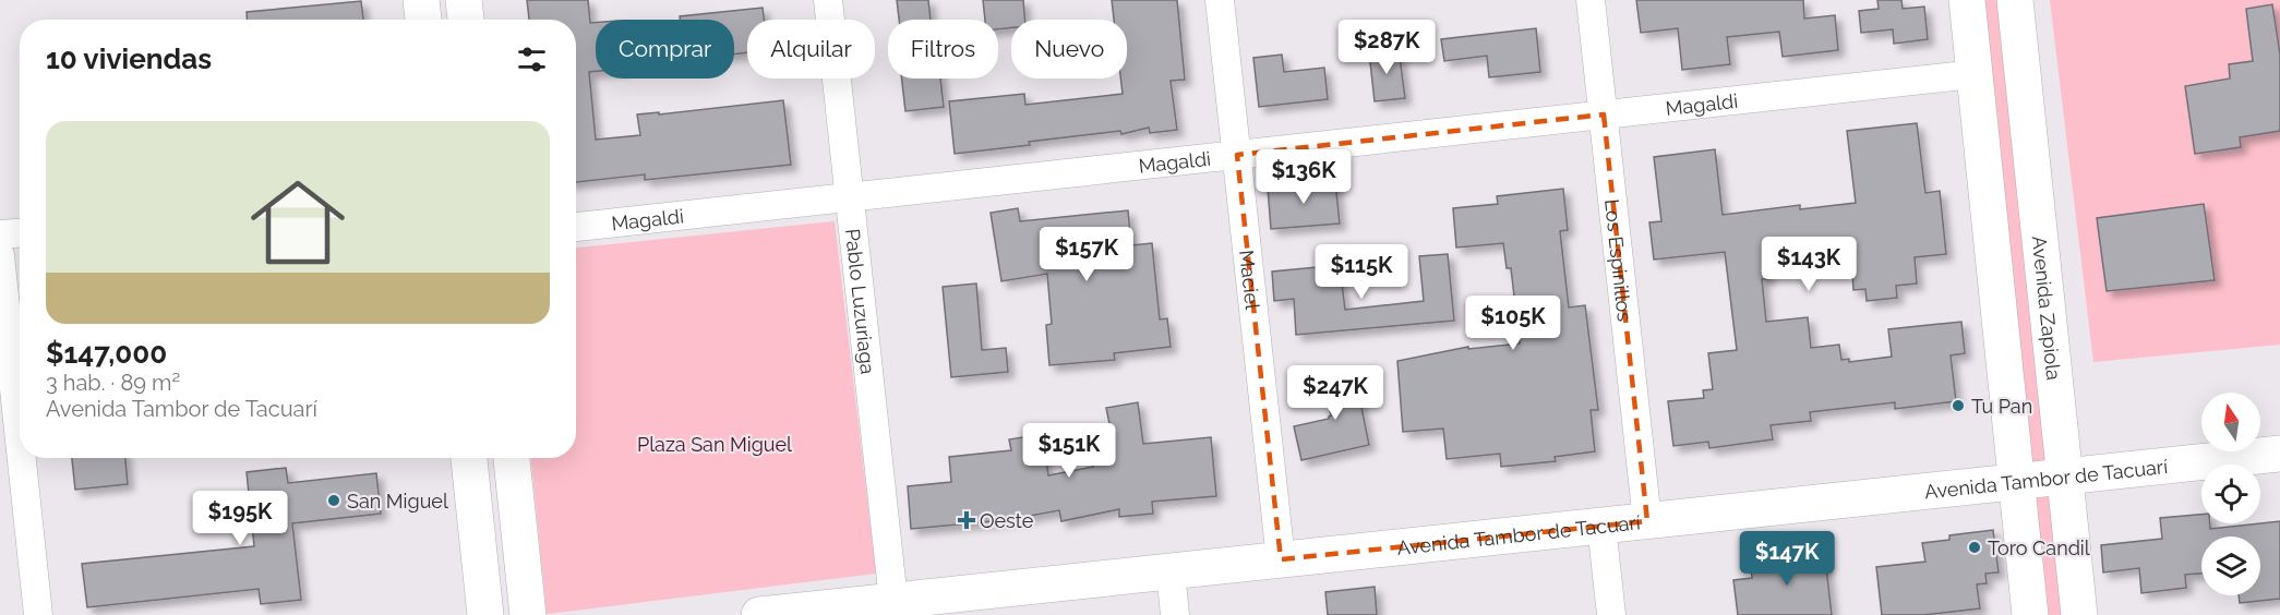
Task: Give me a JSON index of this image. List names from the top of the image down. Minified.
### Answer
{"streets":{"main road":["Avenida Zapiola","Avenida Tambor de Tacuarí"],"street":["Magaldi","Los Espinillos","Maciel","Pablo Luzuriaga"]},"crossings":[["Magaldi","Los Espinillos"],["Magaldi","Maciel"],["Magaldi","Pablo Luzuriaga"],["Los Espinillos","Avenida Tambor de Tacuarí"],["Maciel","Avenida Tambor de Tacuarí"],["Pablo Luzuriaga","Avenida Tambor de Tacuarí"],["Avenida Zapiola","Avenida Tambor de Tacuarí"]],"parks":["Plaza San Miguel"],"places":{"other":["Tu Pan","San Miguel","Toro Candil"],"health":["Oeste"]},"north":"top","page":{"price":["$287K","$136K","$157K","$143K","$115K","$105K","$247K","$151K","$195K","$147K"],"chip":["Comprar","Alquilar","Filtros","Nuevo"],"heading":"10 viviendas","list":[{"name":"$147,000","note":"3 hab. · 89 m² · Avenida Tambor de Tacuarí"}]}}
